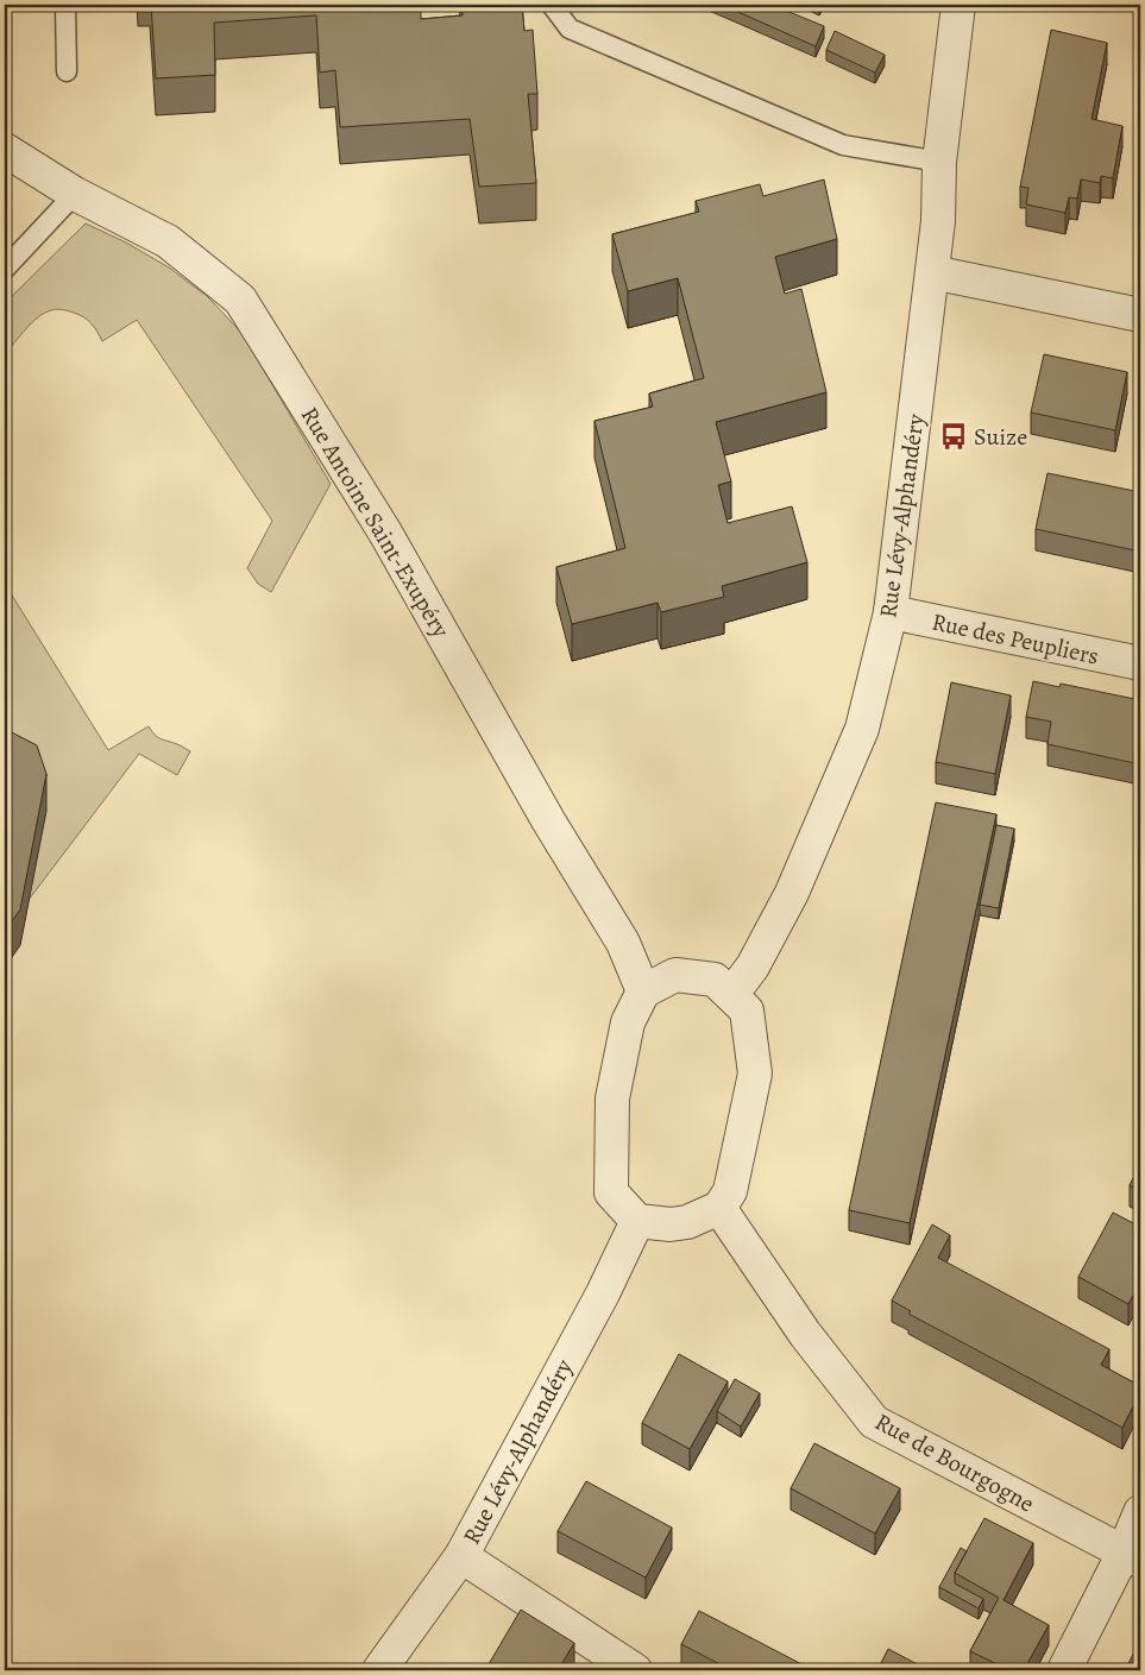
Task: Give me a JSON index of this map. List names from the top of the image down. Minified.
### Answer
{"streets":{"street":["Rue Lévy-Alphandéry","Rue Antoine Saint-Exupéry","Rue des Peupliers","Rue de Bourgogne"]},"crossings":[["Rue Lévy-Alphandéry","Rue des Peupliers"]],"places":{"bus stop":["Suize"]}}
